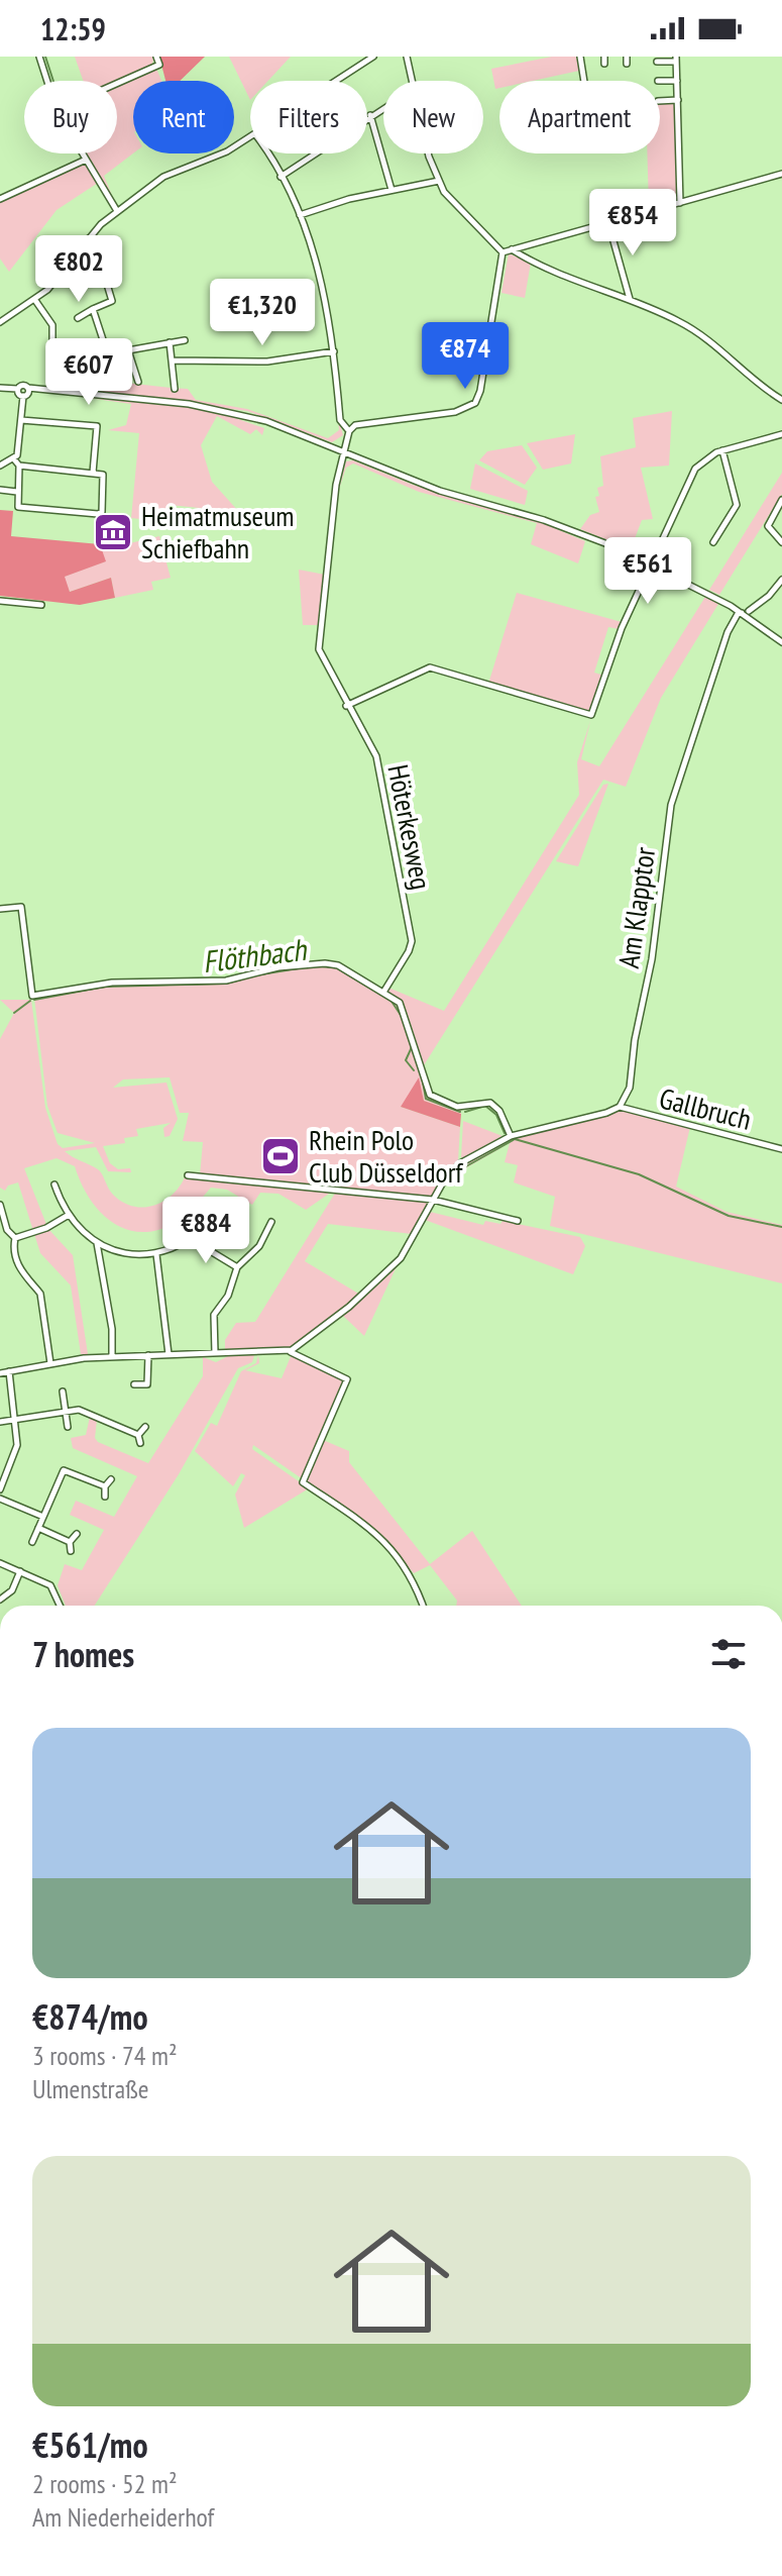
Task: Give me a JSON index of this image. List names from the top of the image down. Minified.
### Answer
{"streets":{"street":["Höterkesweg","Am Klapptor","Gallbruch"]},"crossings":[["Am Klapptor","Gallbruch"]],"water":["Flöthbach"],"places":{"museum":["Heimatmuseum Schiefbahn"],"sports":["Rhein Polo Club Düsseldorf"]},"page":{"status":"12:59","chip":["Buy","Rent","Filters","New","Apartment"],"price":["€854","€802","€1,320","€874","€607","€561","€884"],"heading":"7 homes","list":[{"name":"€874/mo","note":"3 rooms · 74 m² · Ulmenstraße"},{"name":"€561/mo","note":"2 rooms · 52 m² · Am Niederheiderhof"}]}}
